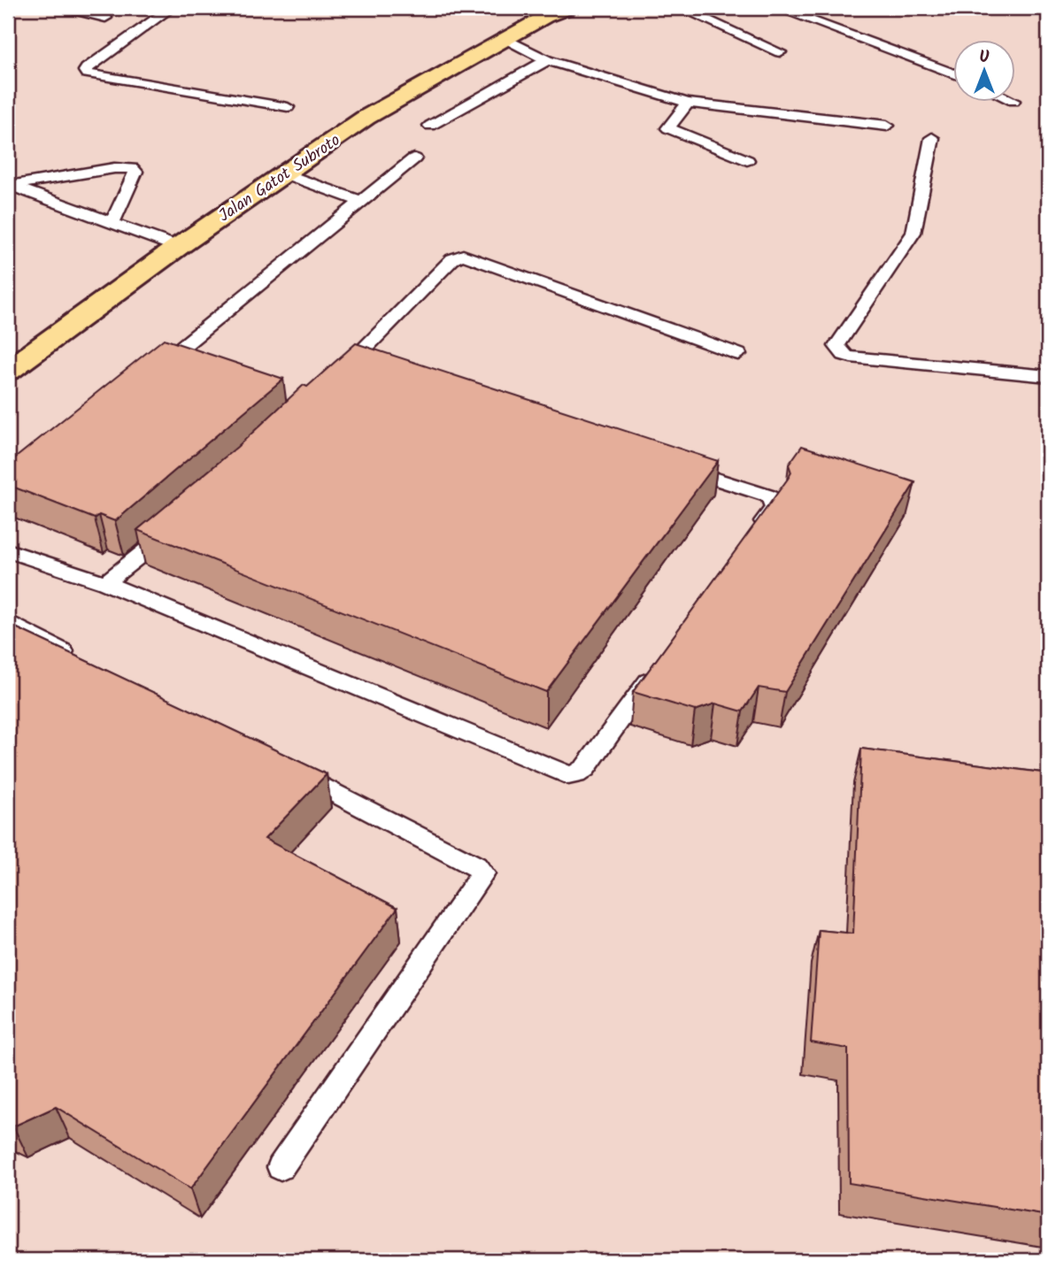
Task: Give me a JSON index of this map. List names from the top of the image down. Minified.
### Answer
{"streets":{"highway":["Jalan Gatot Subroto"]},"north":"top"}
